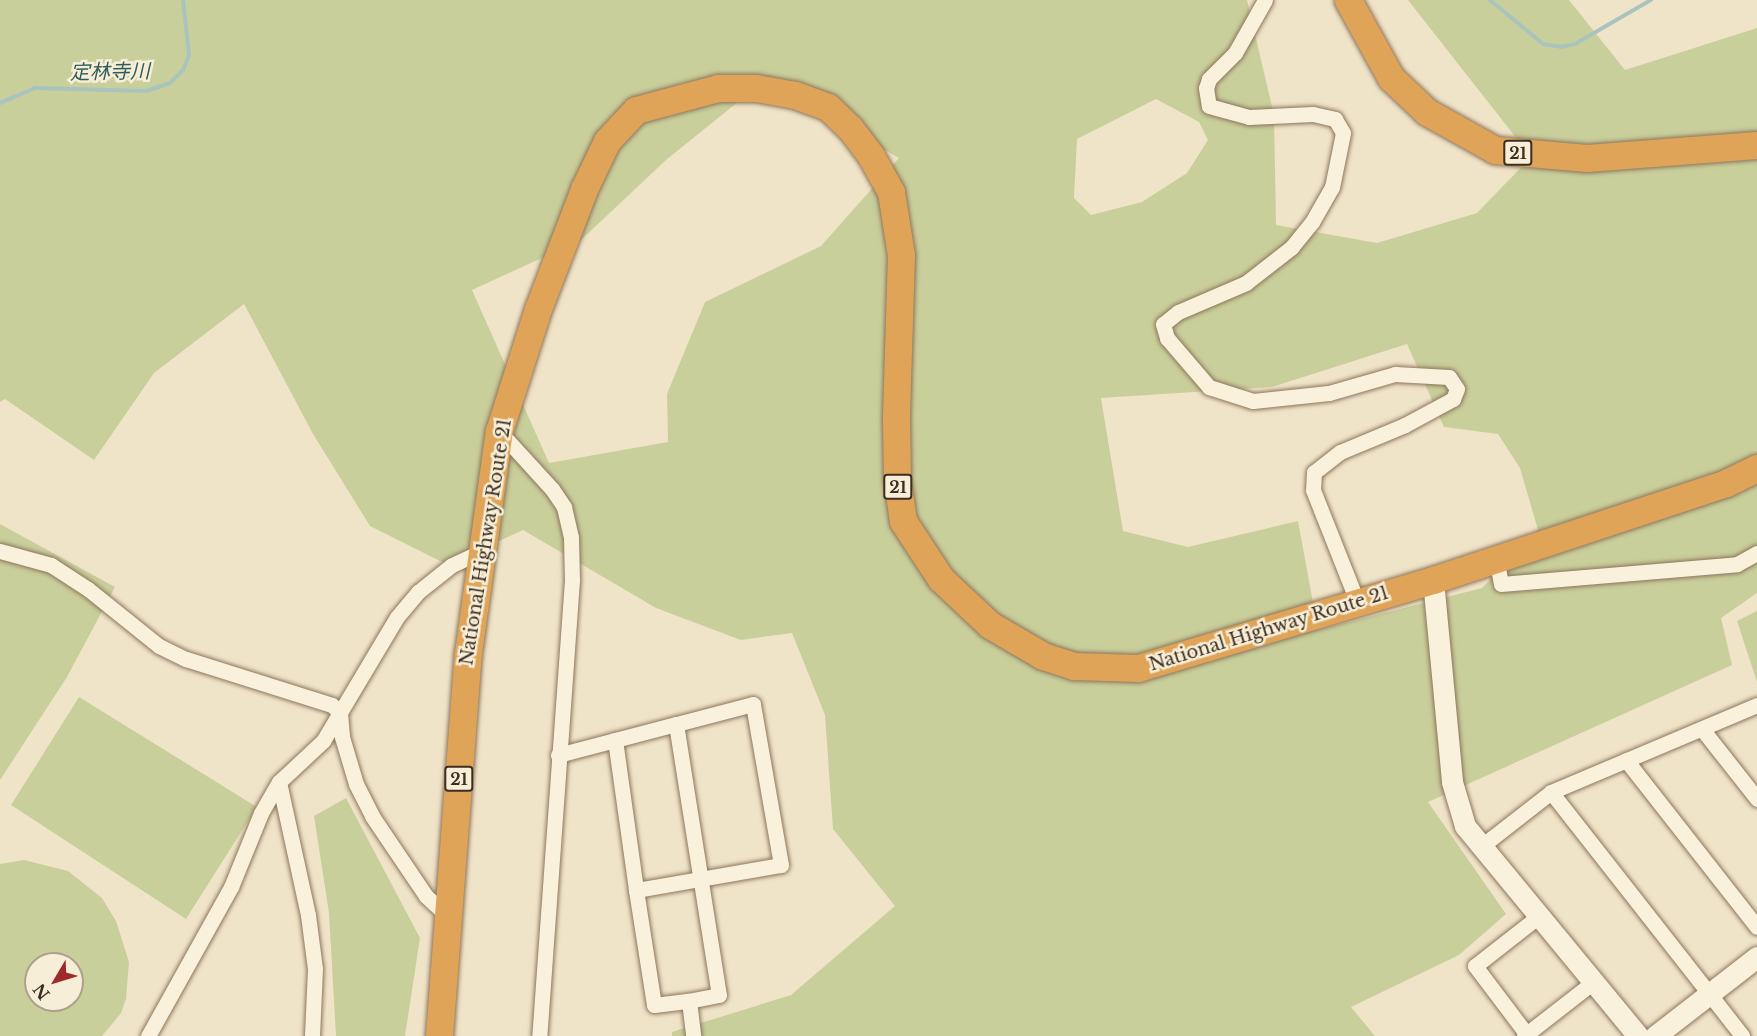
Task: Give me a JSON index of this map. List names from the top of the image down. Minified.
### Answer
{"streets":{"highway":["21","National Highway Route 21"]},"water":["定林寺川"],"north":"bottom left"}
